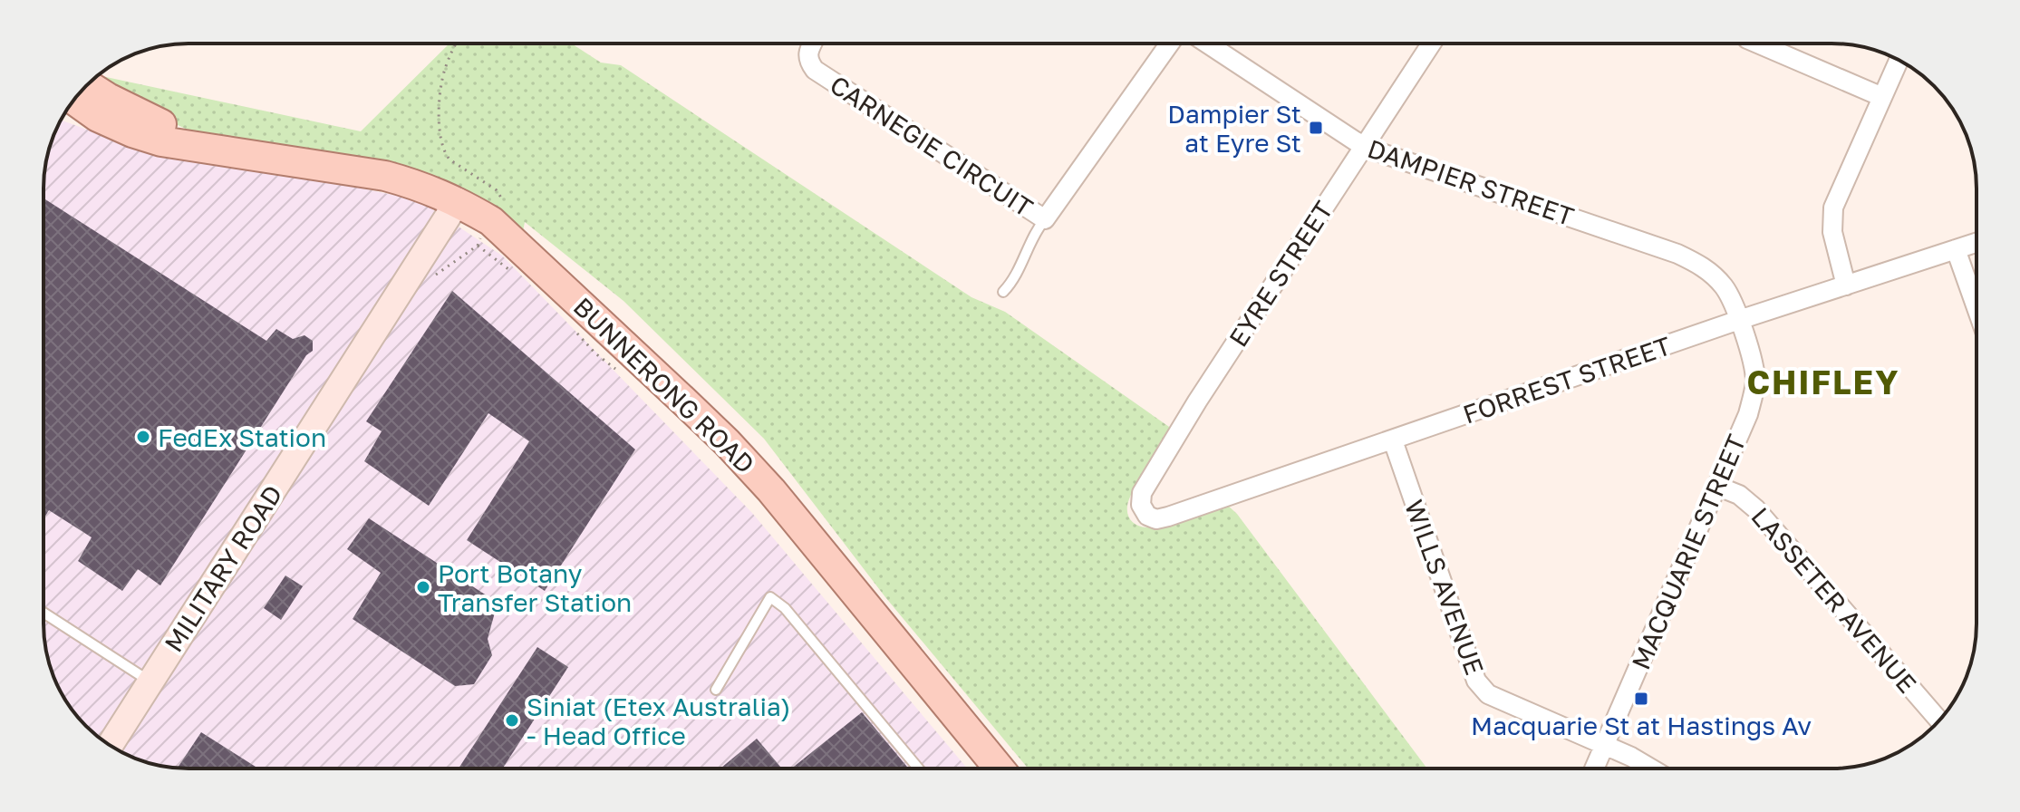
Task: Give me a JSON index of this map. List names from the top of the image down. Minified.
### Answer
{"streets":{"main road":["BUNNERONG ROAD"],"street":["CARNEGIE CIRCUIT","DAMPIER STREET","EYRE STREET","FORREST STREET","MACQUARIE STREET","MILITARY ROAD","WILLS AVENUE","LASSETER AVENUE"]},"crossings":[["DAMPIER STREET","EYRE STREET"],["DAMPIER STREET","FORREST STREET"],["DAMPIER STREET","MACQUARIE STREET"],["EYRE STREET","FORREST STREET"],["FORREST STREET","MACQUARIE STREET"],["FORREST STREET","WILLS AVENUE"],["BUNNERONG ROAD","MILITARY ROAD"],["MACQUARIE STREET","WILLS AVENUE"],["MACQUARIE STREET","LASSETER AVENUE"]],"districts":["CHIFLEY"],"places":{"transit":["Dampier St at Eyre St","Macquarie St at Hastings Av"],"other":["FedEx Station","Port Botany Transfer Station","Siniat (Etex Australia) - Head Office"]}}
